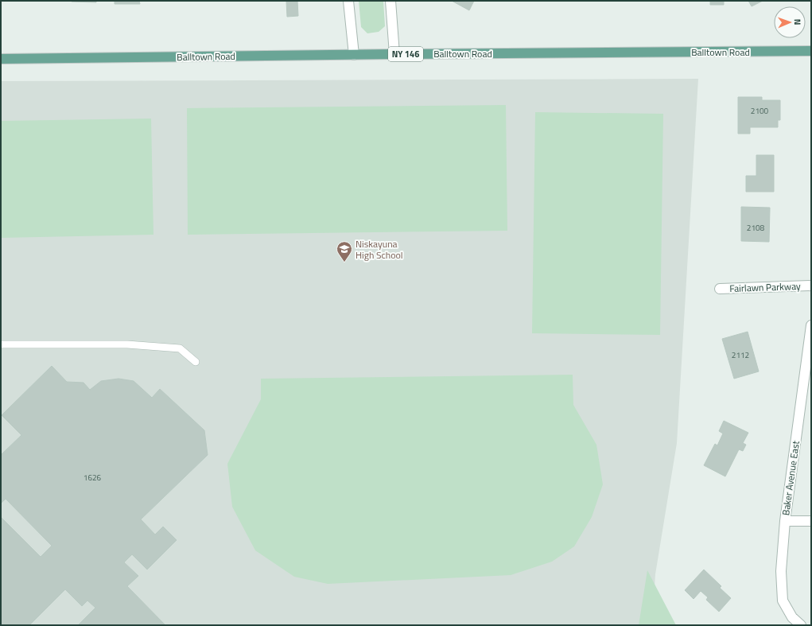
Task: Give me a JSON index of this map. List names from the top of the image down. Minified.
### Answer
{"streets":{"main road":["Balltown Road","NY 146"],"street":["Fairlawn Parkway","Baker Avenue East"]},"places":{"school or university":["Niskayuna High School"]},"house_numbers":["2100","2108","2112","1626"],"north":"right"}
